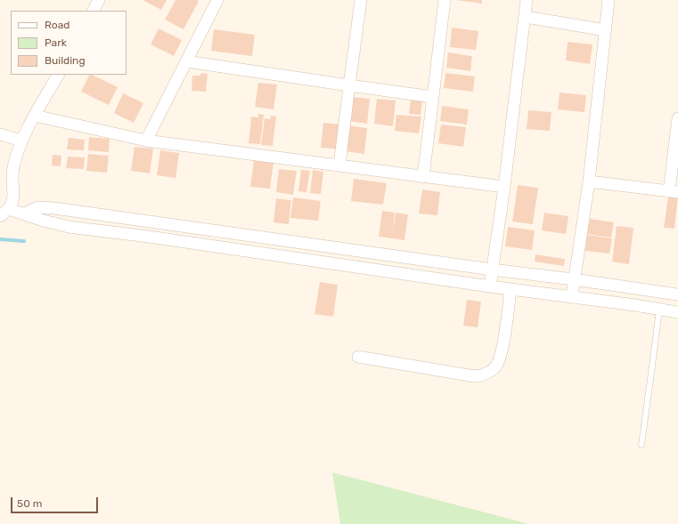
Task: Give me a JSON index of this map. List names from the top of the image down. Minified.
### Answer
{"legend":["Road","Park","Building"],"scale_bar":"50 m"}
